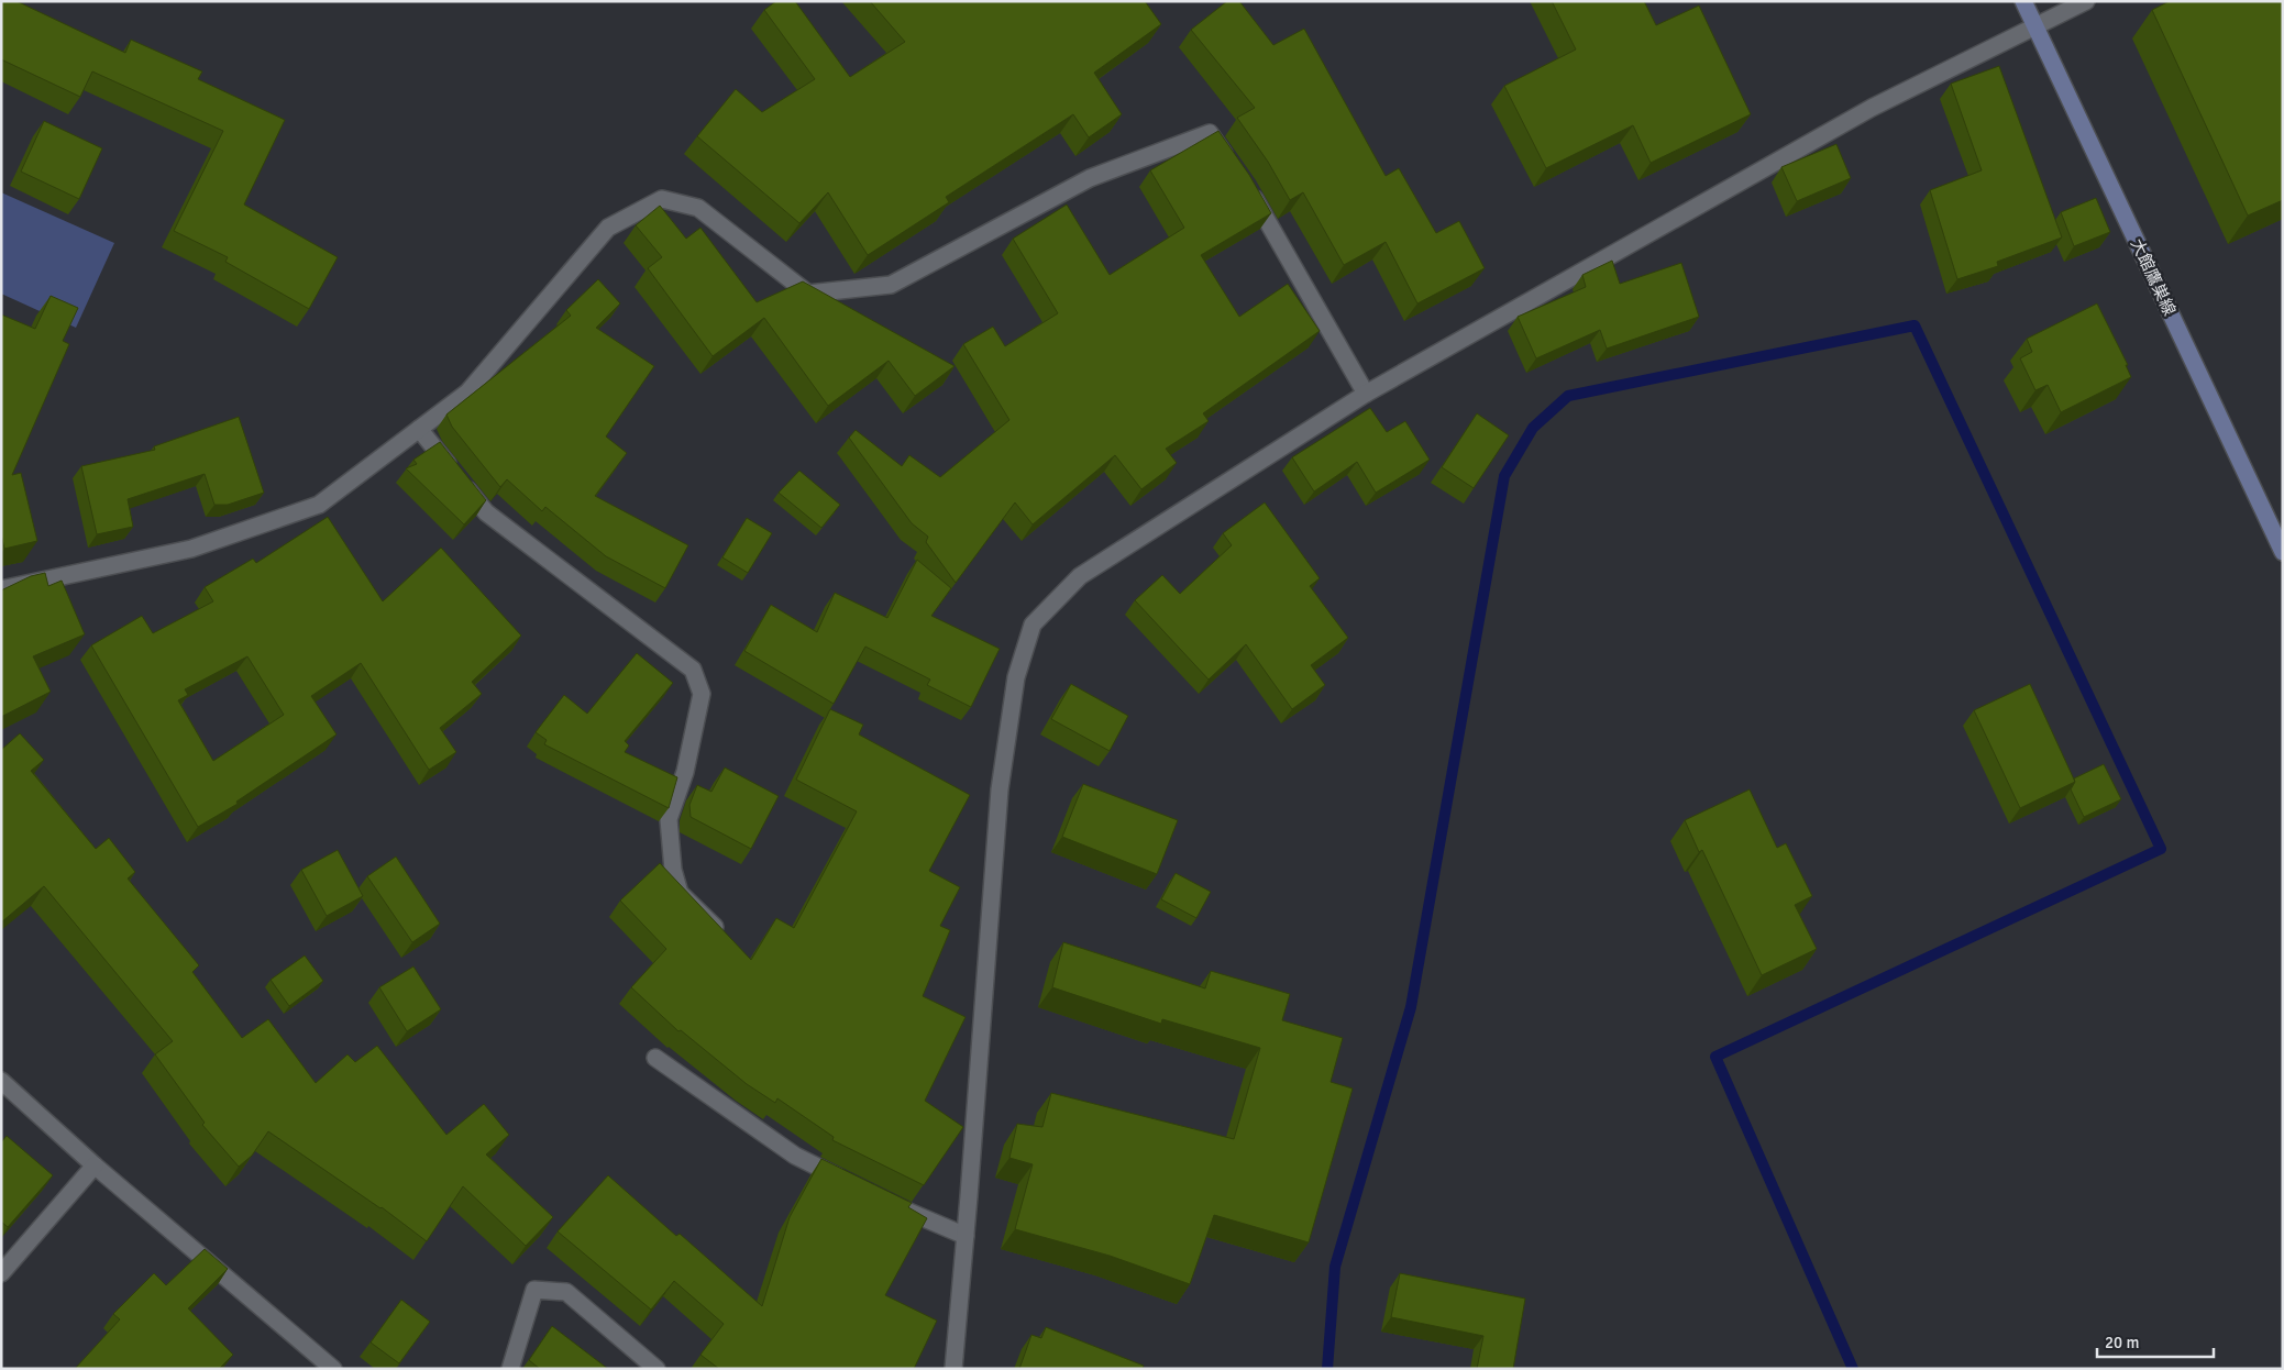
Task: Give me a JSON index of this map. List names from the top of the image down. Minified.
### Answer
{"streets":{"main road":["大館鷹巣線"]},"scale_bar":"20 m"}
